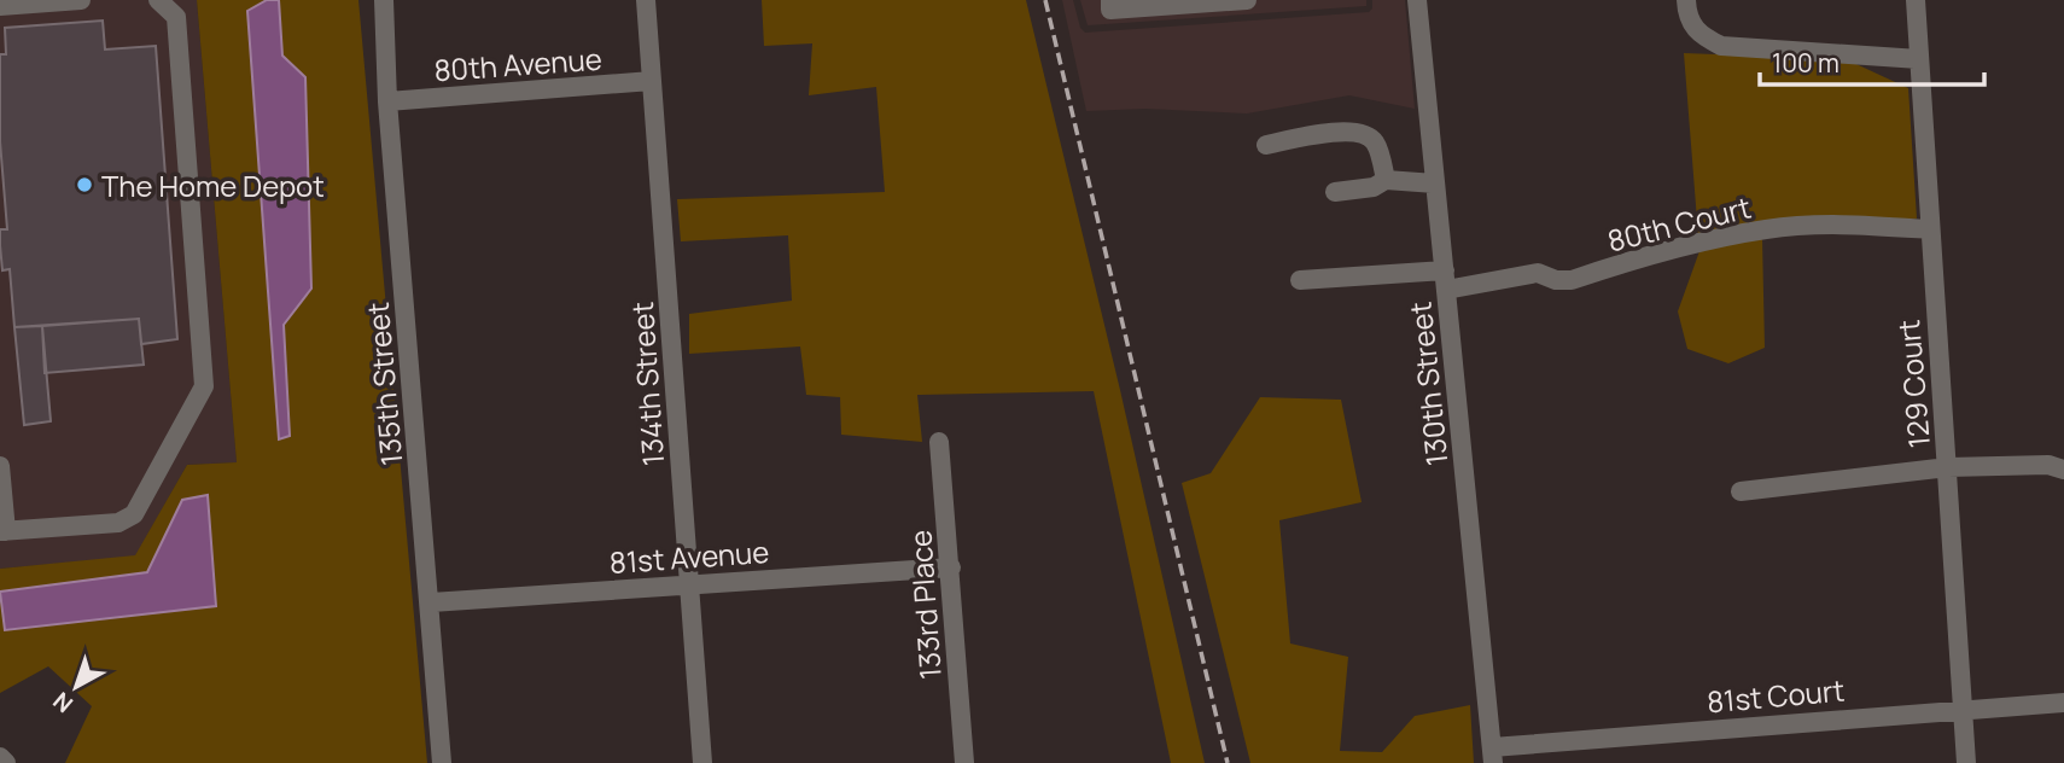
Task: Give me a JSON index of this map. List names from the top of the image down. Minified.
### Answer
{"streets":{"street":["80th Avenue","80th Court","135th Street","134th Street","130th Street","129 Court","81st Avenue","133rd Place","81st Court"]},"crossings":[["80th Avenue","135th Street"],["80th Avenue","134th Street"],["80th Court","130th Street"],["80th Court","129 Court"],["135th Street","81st Avenue"],["134th Street","81st Avenue"],["130th Street","81st Court"],["129 Court","81st Court"],["81st Avenue","133rd Place"]],"places":["The Home Depot"],"scale_bar":"100 m","north":"bottom left"}
